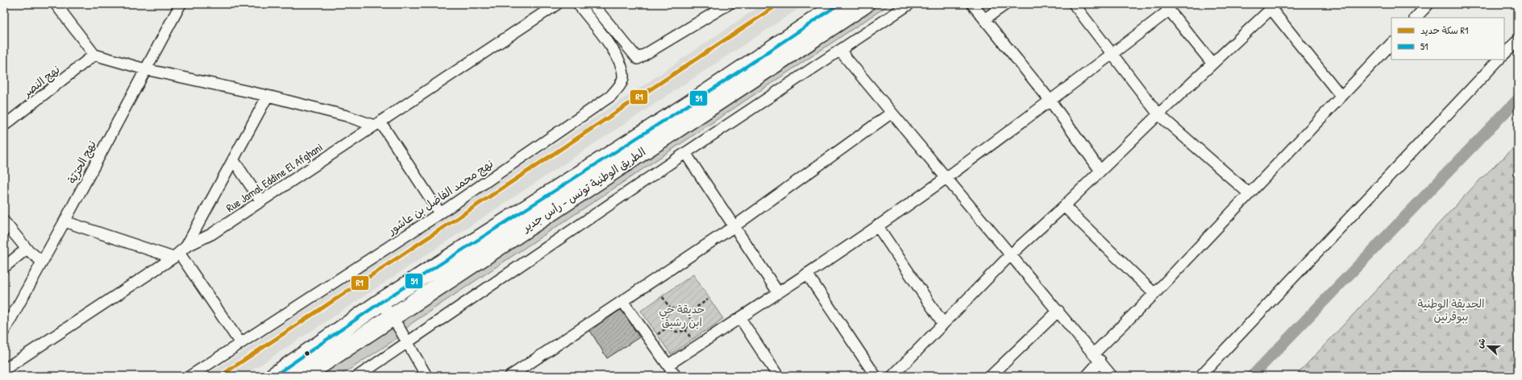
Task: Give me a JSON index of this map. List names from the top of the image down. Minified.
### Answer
{"streets":{"highway":["الطريق الوطنية تونس - رأس جدير"],"street":["نهج النصر","نهج الحرّيّة","Rue Jamal Eddine El Afghani","نهج محمد الفاضل بن عاشور"]},"parks":["الحديقة الوطنية ببوقرنين","حديقة حي ابن رشيق"],"lines":["rail line R1","transit line 51"],"legend":["سكة حديد R1","51"],"north":"left"}
